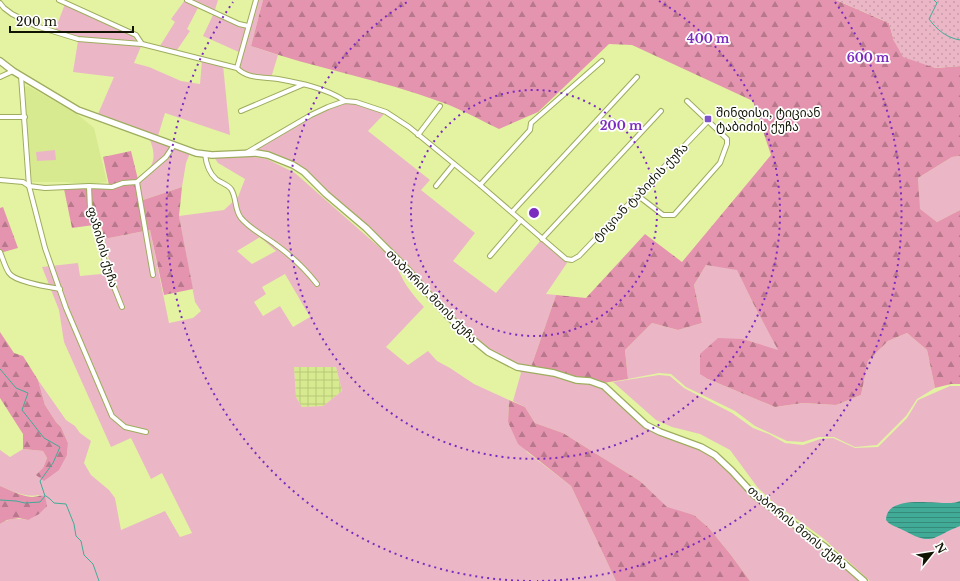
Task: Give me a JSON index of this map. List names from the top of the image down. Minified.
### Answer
{"streets":{"main road":["თაბორის მთის ქუჩა"],"street":["ტიციან ტაბიძის ქუჩა","ფაზისის ქუჩა"]},"places":{"transit":["შინდისი, ტიციან ტაბიძის ქუჩა"]},"scale_bar":"200 m","north":"top right","rings":["400 m","600 m","200 m"]}
